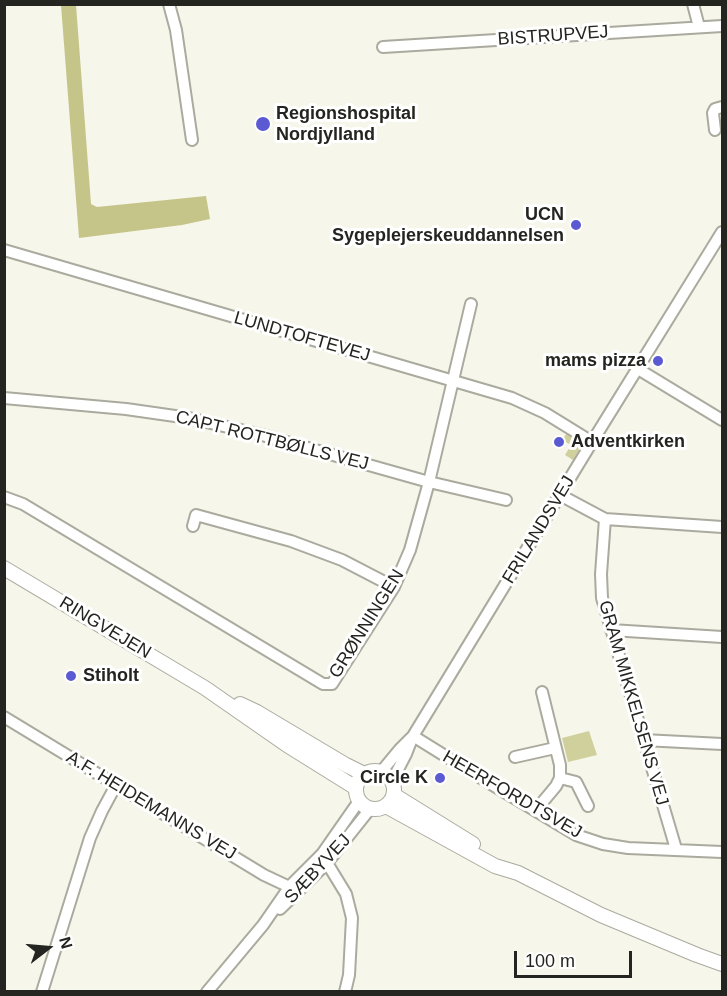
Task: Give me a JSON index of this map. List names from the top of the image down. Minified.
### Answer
{"streets":{"main road":["RINGVEJEN"],"street":["BISTRUPVEJ","LUNDTOFTEVEJ","CAPT ROTTBØLLS VEJ","FRILANDSVEJ","GRØNNINGEN","GRAM MIKKELSENS VEJ","HEERFORDTSVEJ","A.F. HEIDEMANNS VEJ","SÆBYVEJ"]},"crossings":[["LUNDTOFTEVEJ","FRILANDSVEJ"],["LUNDTOFTEVEJ","GRØNNINGEN"],["CAPT ROTTBØLLS VEJ","GRØNNINGEN"],["FRILANDSVEJ","RINGVEJEN"],["FRILANDSVEJ","HEERFORDTSVEJ"],["FRILANDSVEJ","SÆBYVEJ"],["RINGVEJEN","SÆBYVEJ"],["GRAM MIKKELSENS VEJ","HEERFORDTSVEJ"],["A.F. HEIDEMANNS VEJ","SÆBYVEJ"]],"places":["Regionshospital Nordjylland","UCN Sygeplejerskeuddannelsen","mams pizza","Adventkirken","Stiholt","Circle K"],"scale_bar":"100 m","north":"right"}
